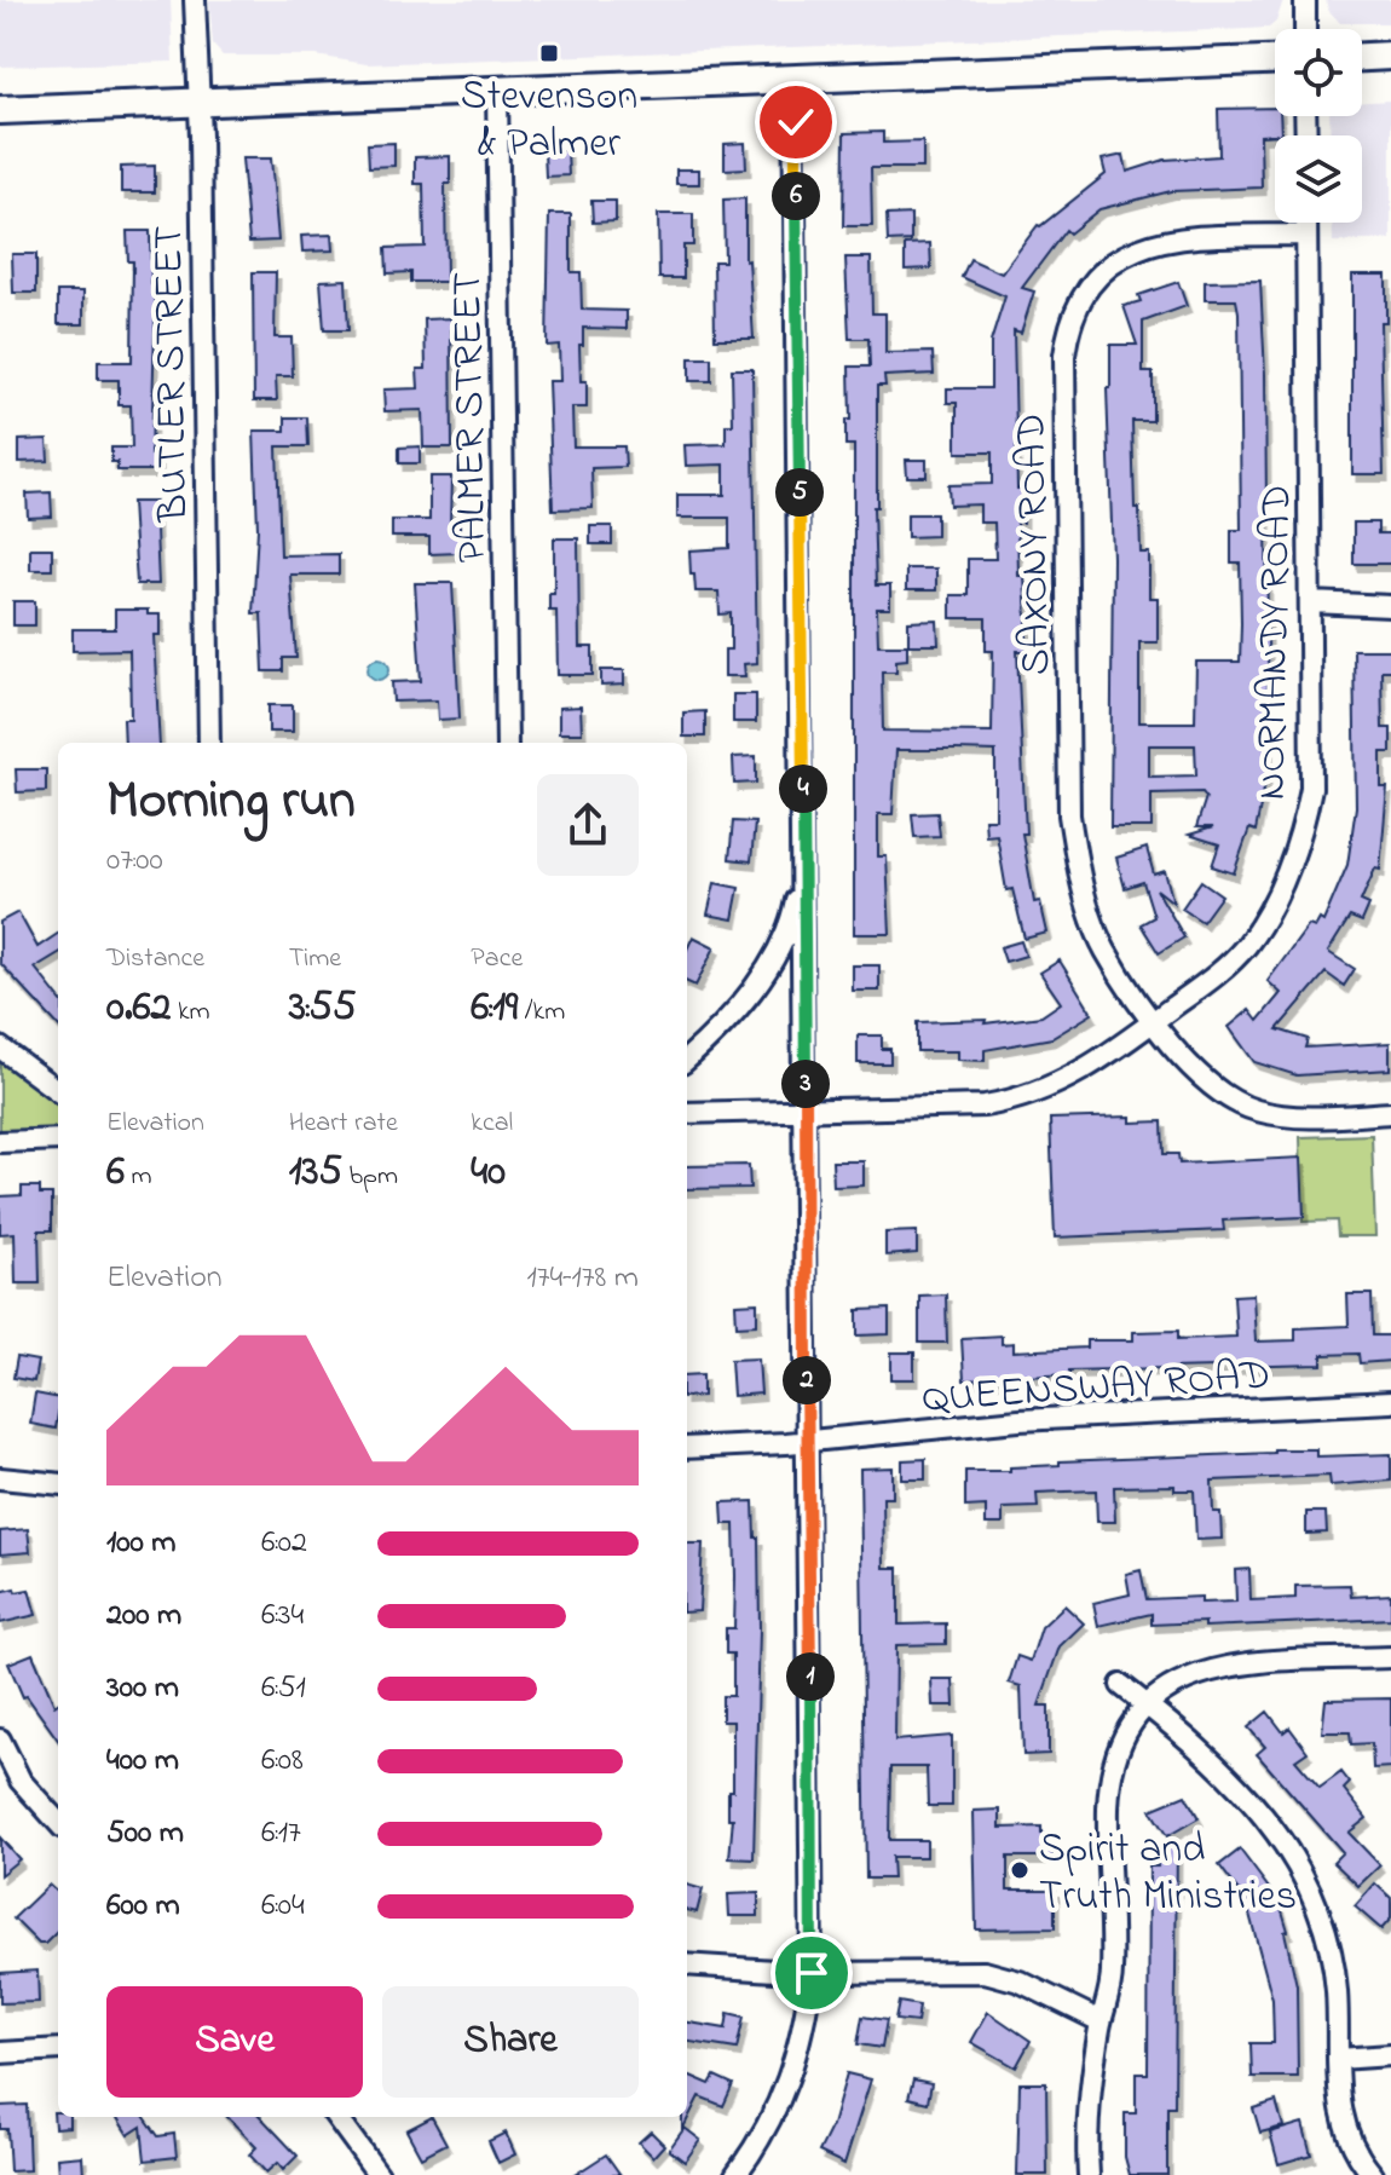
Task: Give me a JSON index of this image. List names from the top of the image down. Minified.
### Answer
{"streets":{"street":["BUTLER STREET","PALMER STREET","SAXONY ROAD","NORMANDY ROAD","QUEENSWAY ROAD"]},"crossings":[["SAXONY ROAD","NORMANDY ROAD"]],"places":{"transit":["Stevenson & Palmer"],"other":["Spirit and Truth Ministries"]},"page":{"pins":["6","5","4","3","2","1"],"heading":["Morning run","07:00"],"stats":[["Distance","0.62 km"],["Time","3:55"],["Pace","6:19 /km"],["Elevation","6 m"],["Heart rate","135 bpm"],["kcal","40"]],"chart":["Elevation","174–178 m"],"list":[{"name":"100 m","note":"6:02"},{"name":"200 m","note":"6:34"},{"name":"300 m","note":"6:51"},{"name":"400 m","note":"6:08"},{"name":"500 m","note":"6:17"},{"name":"600 m","note":"6:04"}],"buttons":["Save","Share"]}}
